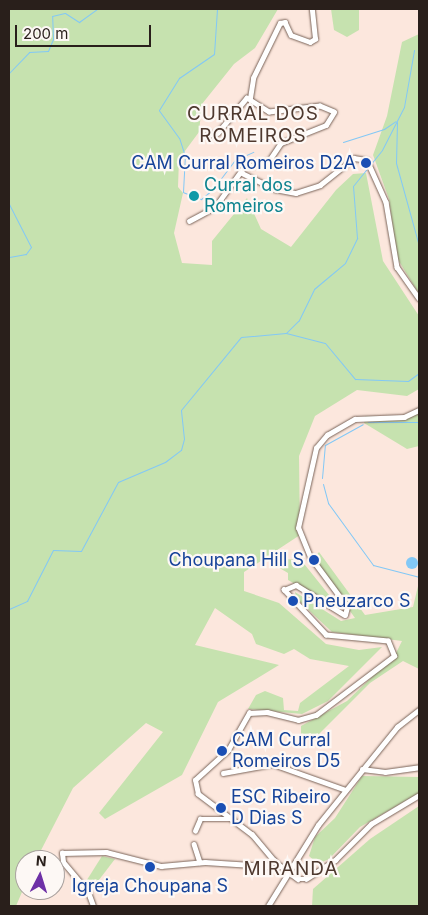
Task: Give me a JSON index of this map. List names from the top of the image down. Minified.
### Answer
{"districts":["CURRAL DOS ROMEIROS","MIRANDA"],"places":["CAM Curral Romeiros D2A","Curral dos Romeiros","Choupana Hill S","Pneuzarco S","CAM Curral Romeiros D5","ESC Ribeiro D Dias S","Igreja Choupana S"],"scale_bar":"200 m","north":"top"}
